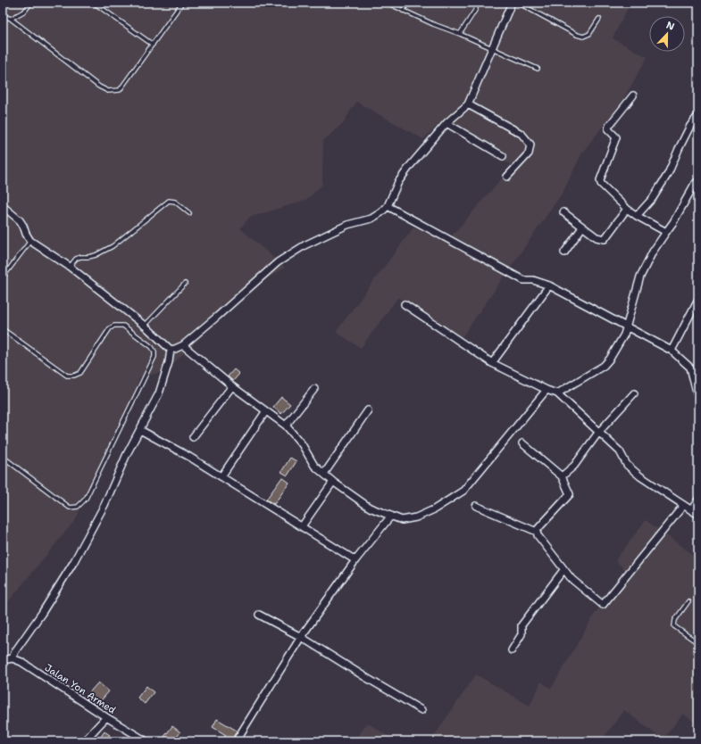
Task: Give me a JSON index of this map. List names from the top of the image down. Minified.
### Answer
{"streets":{"street":["Jalan Yon Armed"]},"north":"top"}
